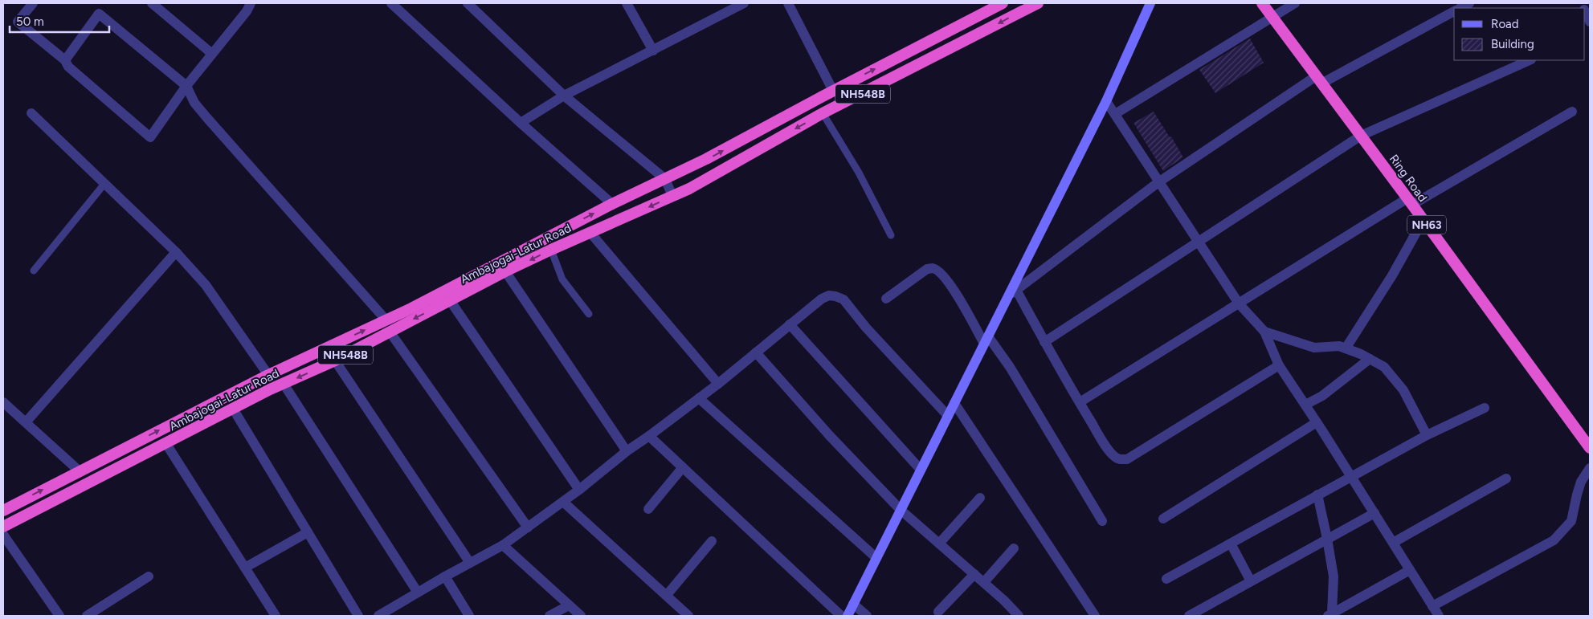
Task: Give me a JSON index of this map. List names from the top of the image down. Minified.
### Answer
{"streets":{"highway":["NH548B","Ring Road","NH63","Ambajogai-Latur Road"]},"legend":["Road","Building"],"scale_bar":"50 m"}
